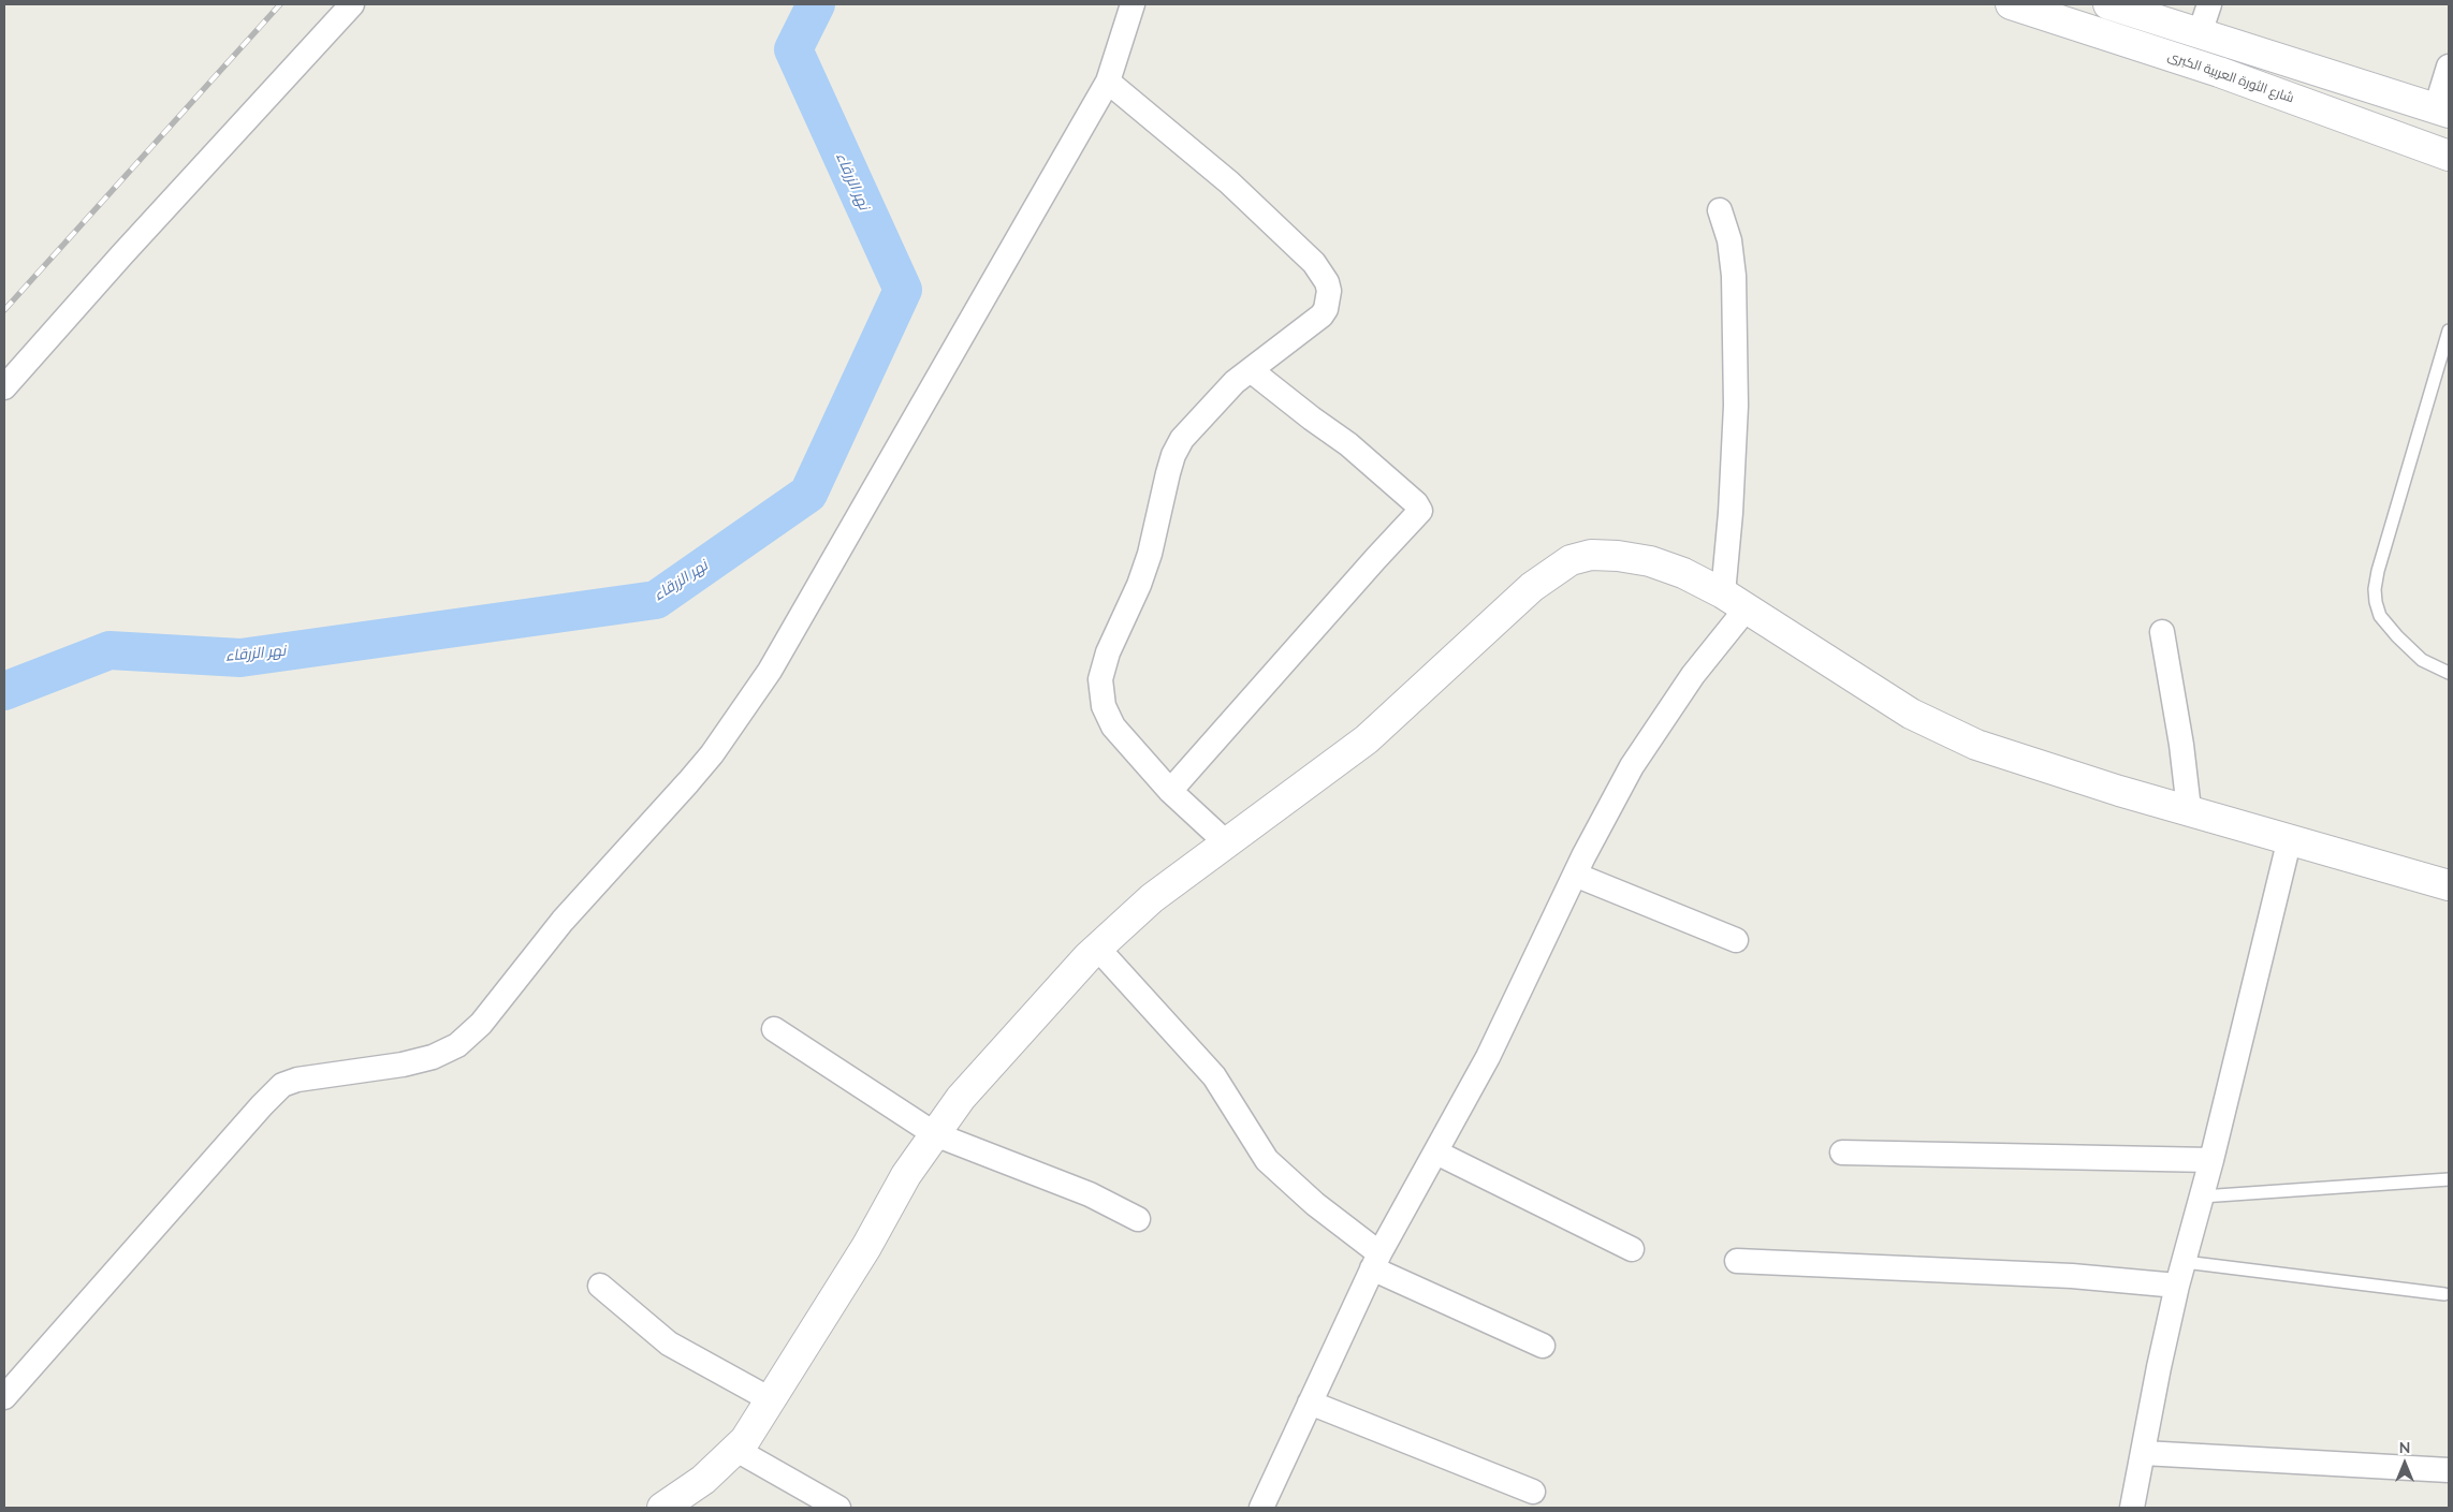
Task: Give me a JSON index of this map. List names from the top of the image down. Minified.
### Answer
{"streets":{"street":["شارع الثورة العربية الكبرى"]},"water":["نهر الزرقاء"],"north":"top"}
